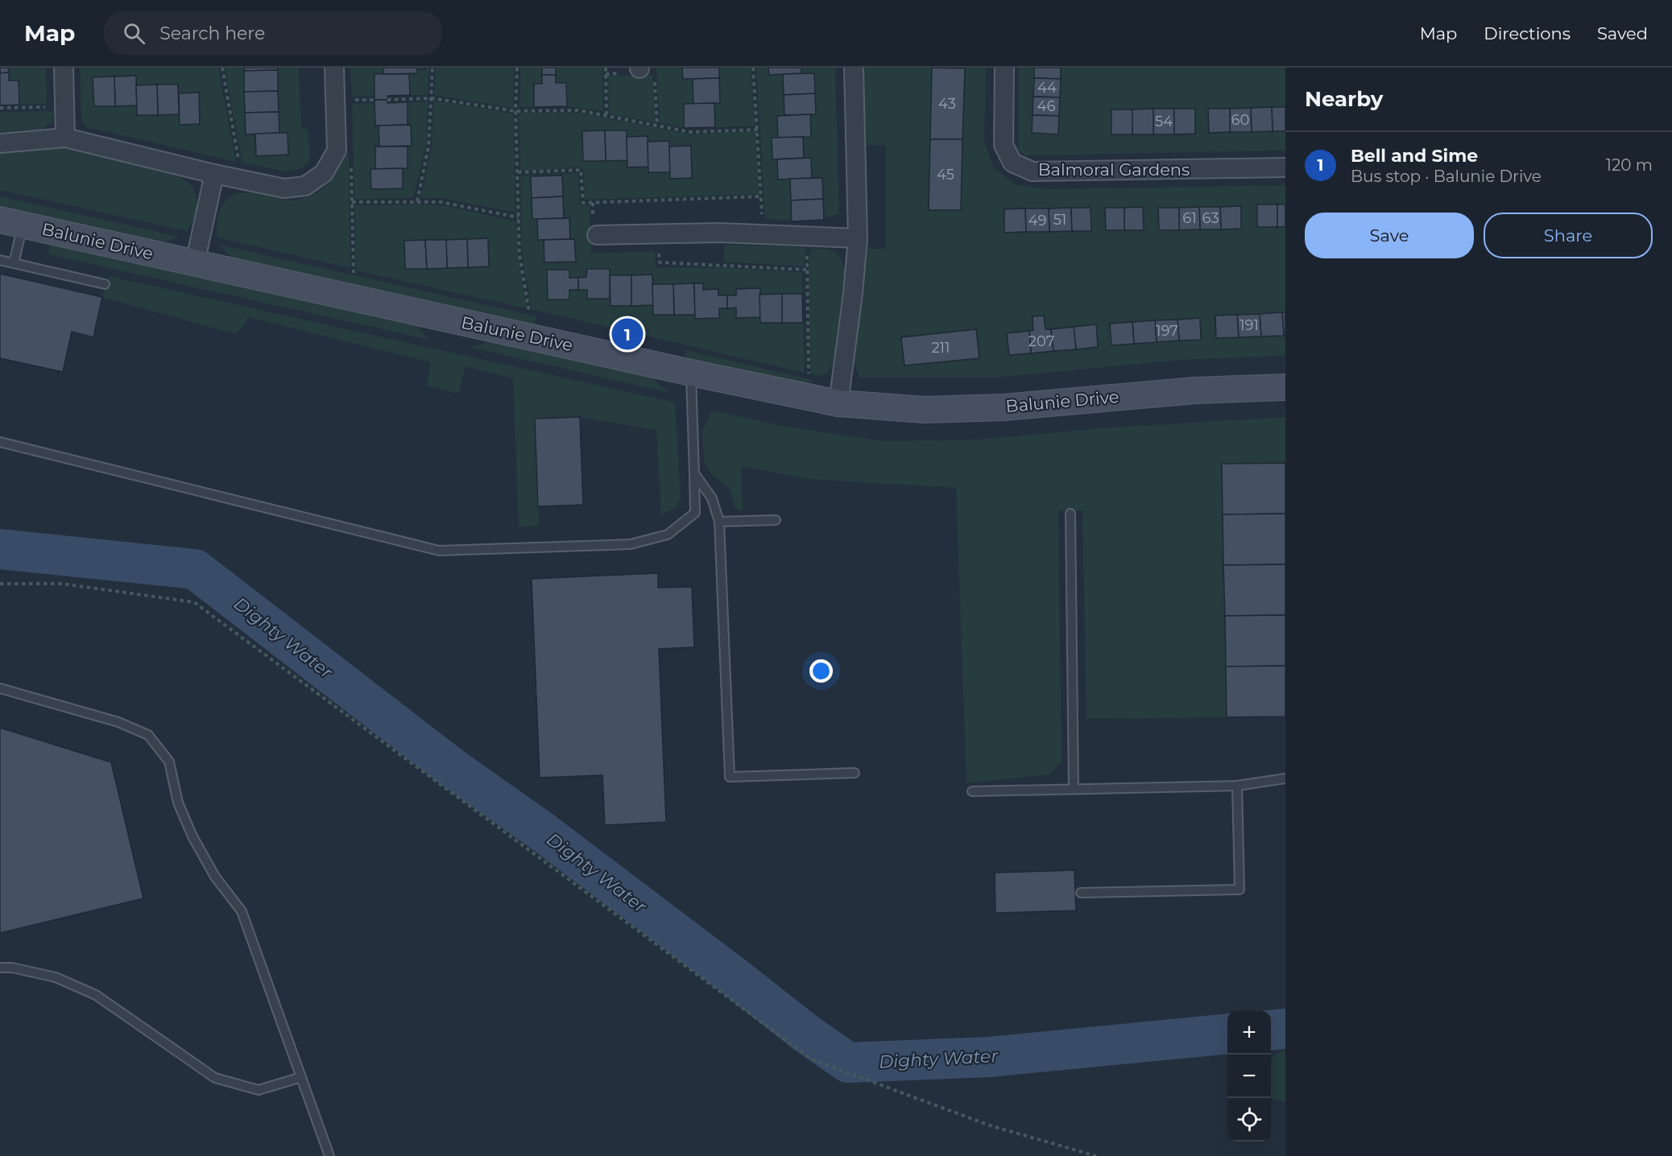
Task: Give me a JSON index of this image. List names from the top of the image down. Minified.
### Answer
{"streets":{"street":["Balmoral Gardens","Balunie Drive"]},"water":["Dighty Water"],"house_numbers":["44","43","46","60","54","45","61","63","51","49","191","197","207","211"],"page":{"header":"Map","search":"Search here","nav":["Map","Directions","Saved"],"heading":"Nearby","list":[{"mark":"1","name":"Bell and Sime","note":"Bus stop · Balunie Drive","value":"120 m"}],"buttons":["Save","Share"],"pins":"1","map_buttons":["+","−"]}}
